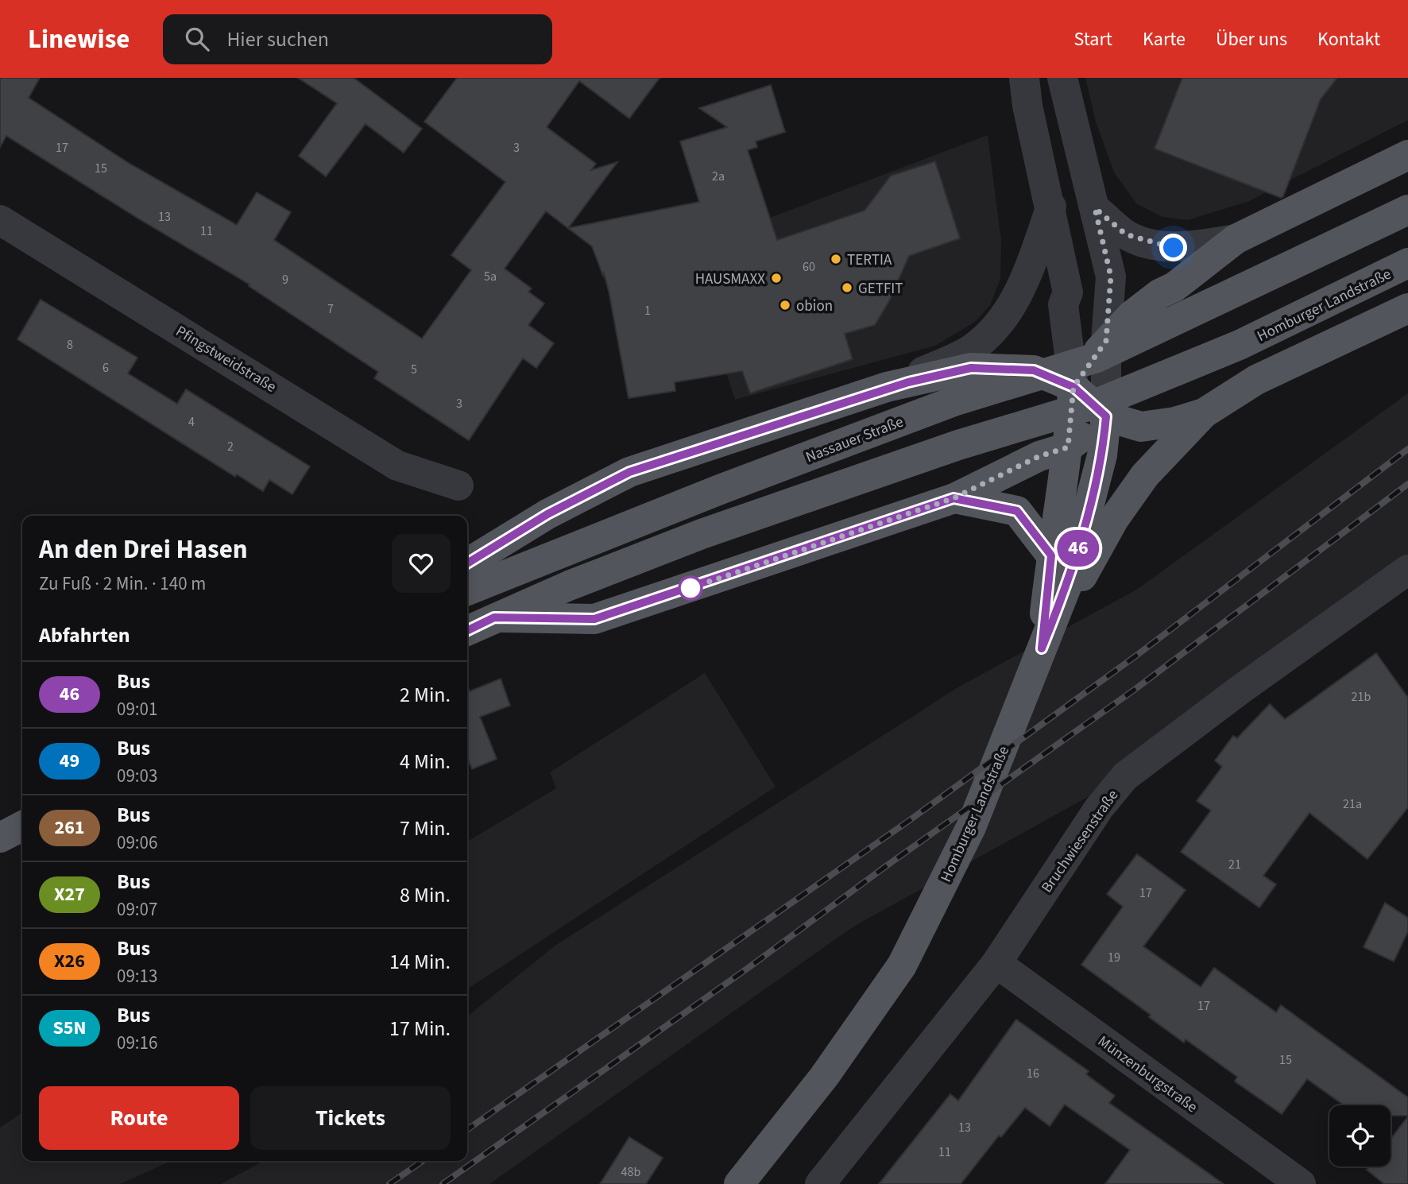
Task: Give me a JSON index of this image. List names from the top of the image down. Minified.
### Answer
{"streets":{"main road":["Homburger Landstraße","Nassauer Straße"],"street":["Pfingstweidstraße","Bruchwiesenstraße","Münzenburgstraße"]},"crossings":[["Bruchwiesenstraße","Münzenburgstraße"]],"places":["TERTIA","HAUSMAXX","GETFIT","obion"],"lines":["bus line 46"],"house_numbers":["17","3","15","2a","13","11","60","5a","9","7","1","8","6","5","3","4","2","21b","21a","21","17","19","17","15","16","13","11","48b"],"page":{"header":"Linewise","search":"Hier suchen","nav":["Start","Karte","Über uns","Kontakt"],"on_map":"46","heading":[["An den Drei Hasen","Zu Fuß · 2 Min. · 140 m"],"Abfahrten"],"list":[{"mark":"46","name":"Bus","note":"09:01","value":"2 Min."},{"mark":"49","name":"Bus","note":"09:03","value":"4 Min."},{"mark":"261","name":"Bus","note":"09:06","value":"7 Min."},{"mark":"X27","name":"Bus","note":"09:07","value":"8 Min."},{"mark":"X26","name":"Bus","note":"09:13","value":"14 Min."},{"mark":"S5N","name":"Bus","note":"09:16","value":"17 Min."}],"buttons":["Route","Tickets"]}}
